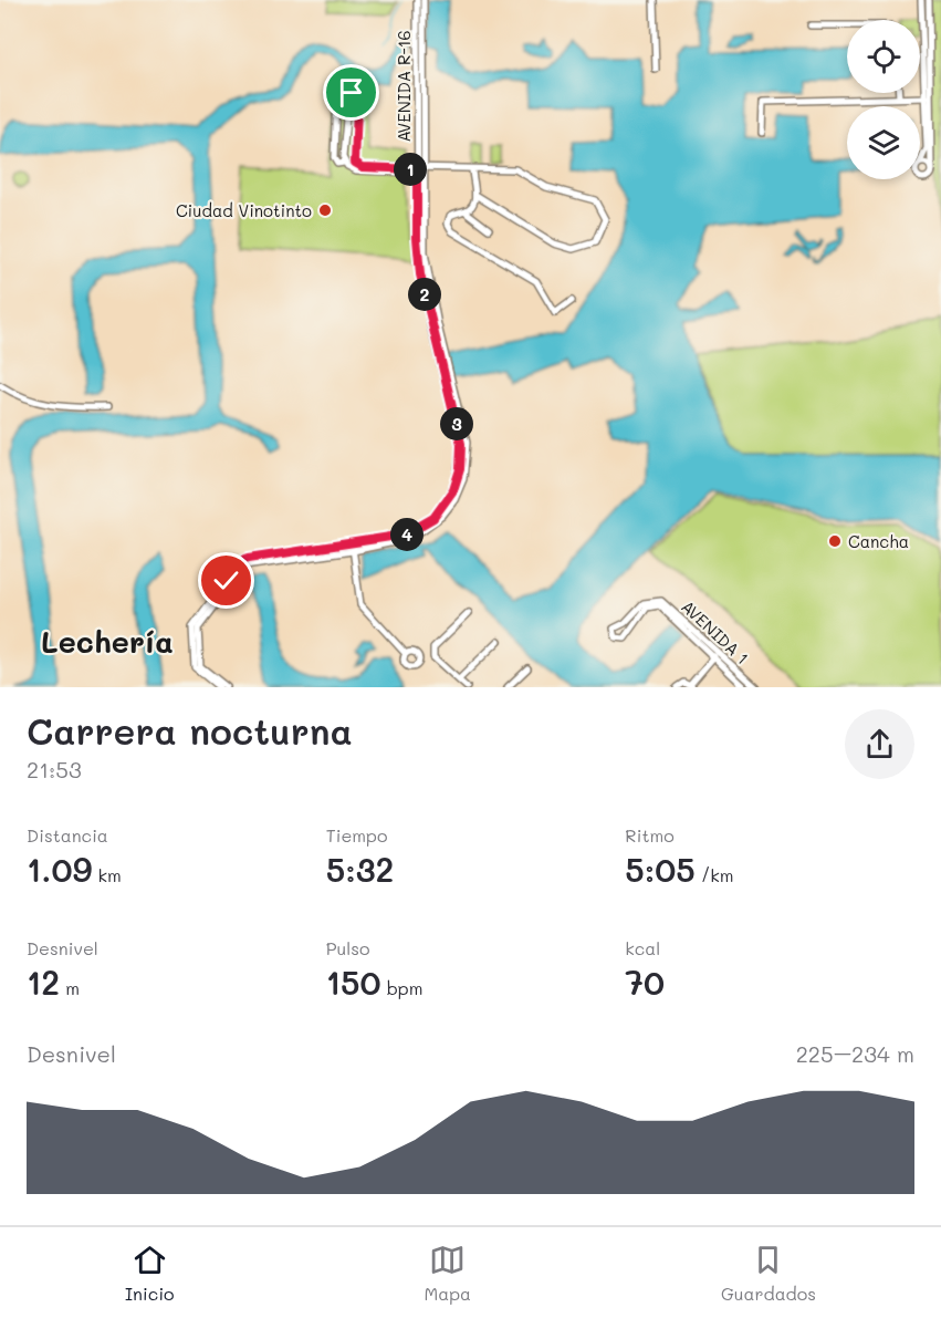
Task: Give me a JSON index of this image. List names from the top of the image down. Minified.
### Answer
{"streets":{"street":["AVENIDA R-16","AVENIDA 1"]},"districts":["Lechería"],"places":["Ciudad Vinotinto","Cancha"],"page":{"pins":["1","2","3","4"],"heading":["Carrera nocturna","21:53"],"stats":[["Distancia","1.09 km"],["Tiempo","5:32"],["Ritmo","5:05 /km"],["Desnivel","12 m"],["Pulso","150 bpm"],["kcal","70"]],"chart":["Desnivel","225–234 m"],"tabs":["Inicio","Mapa","Guardados"]}}
